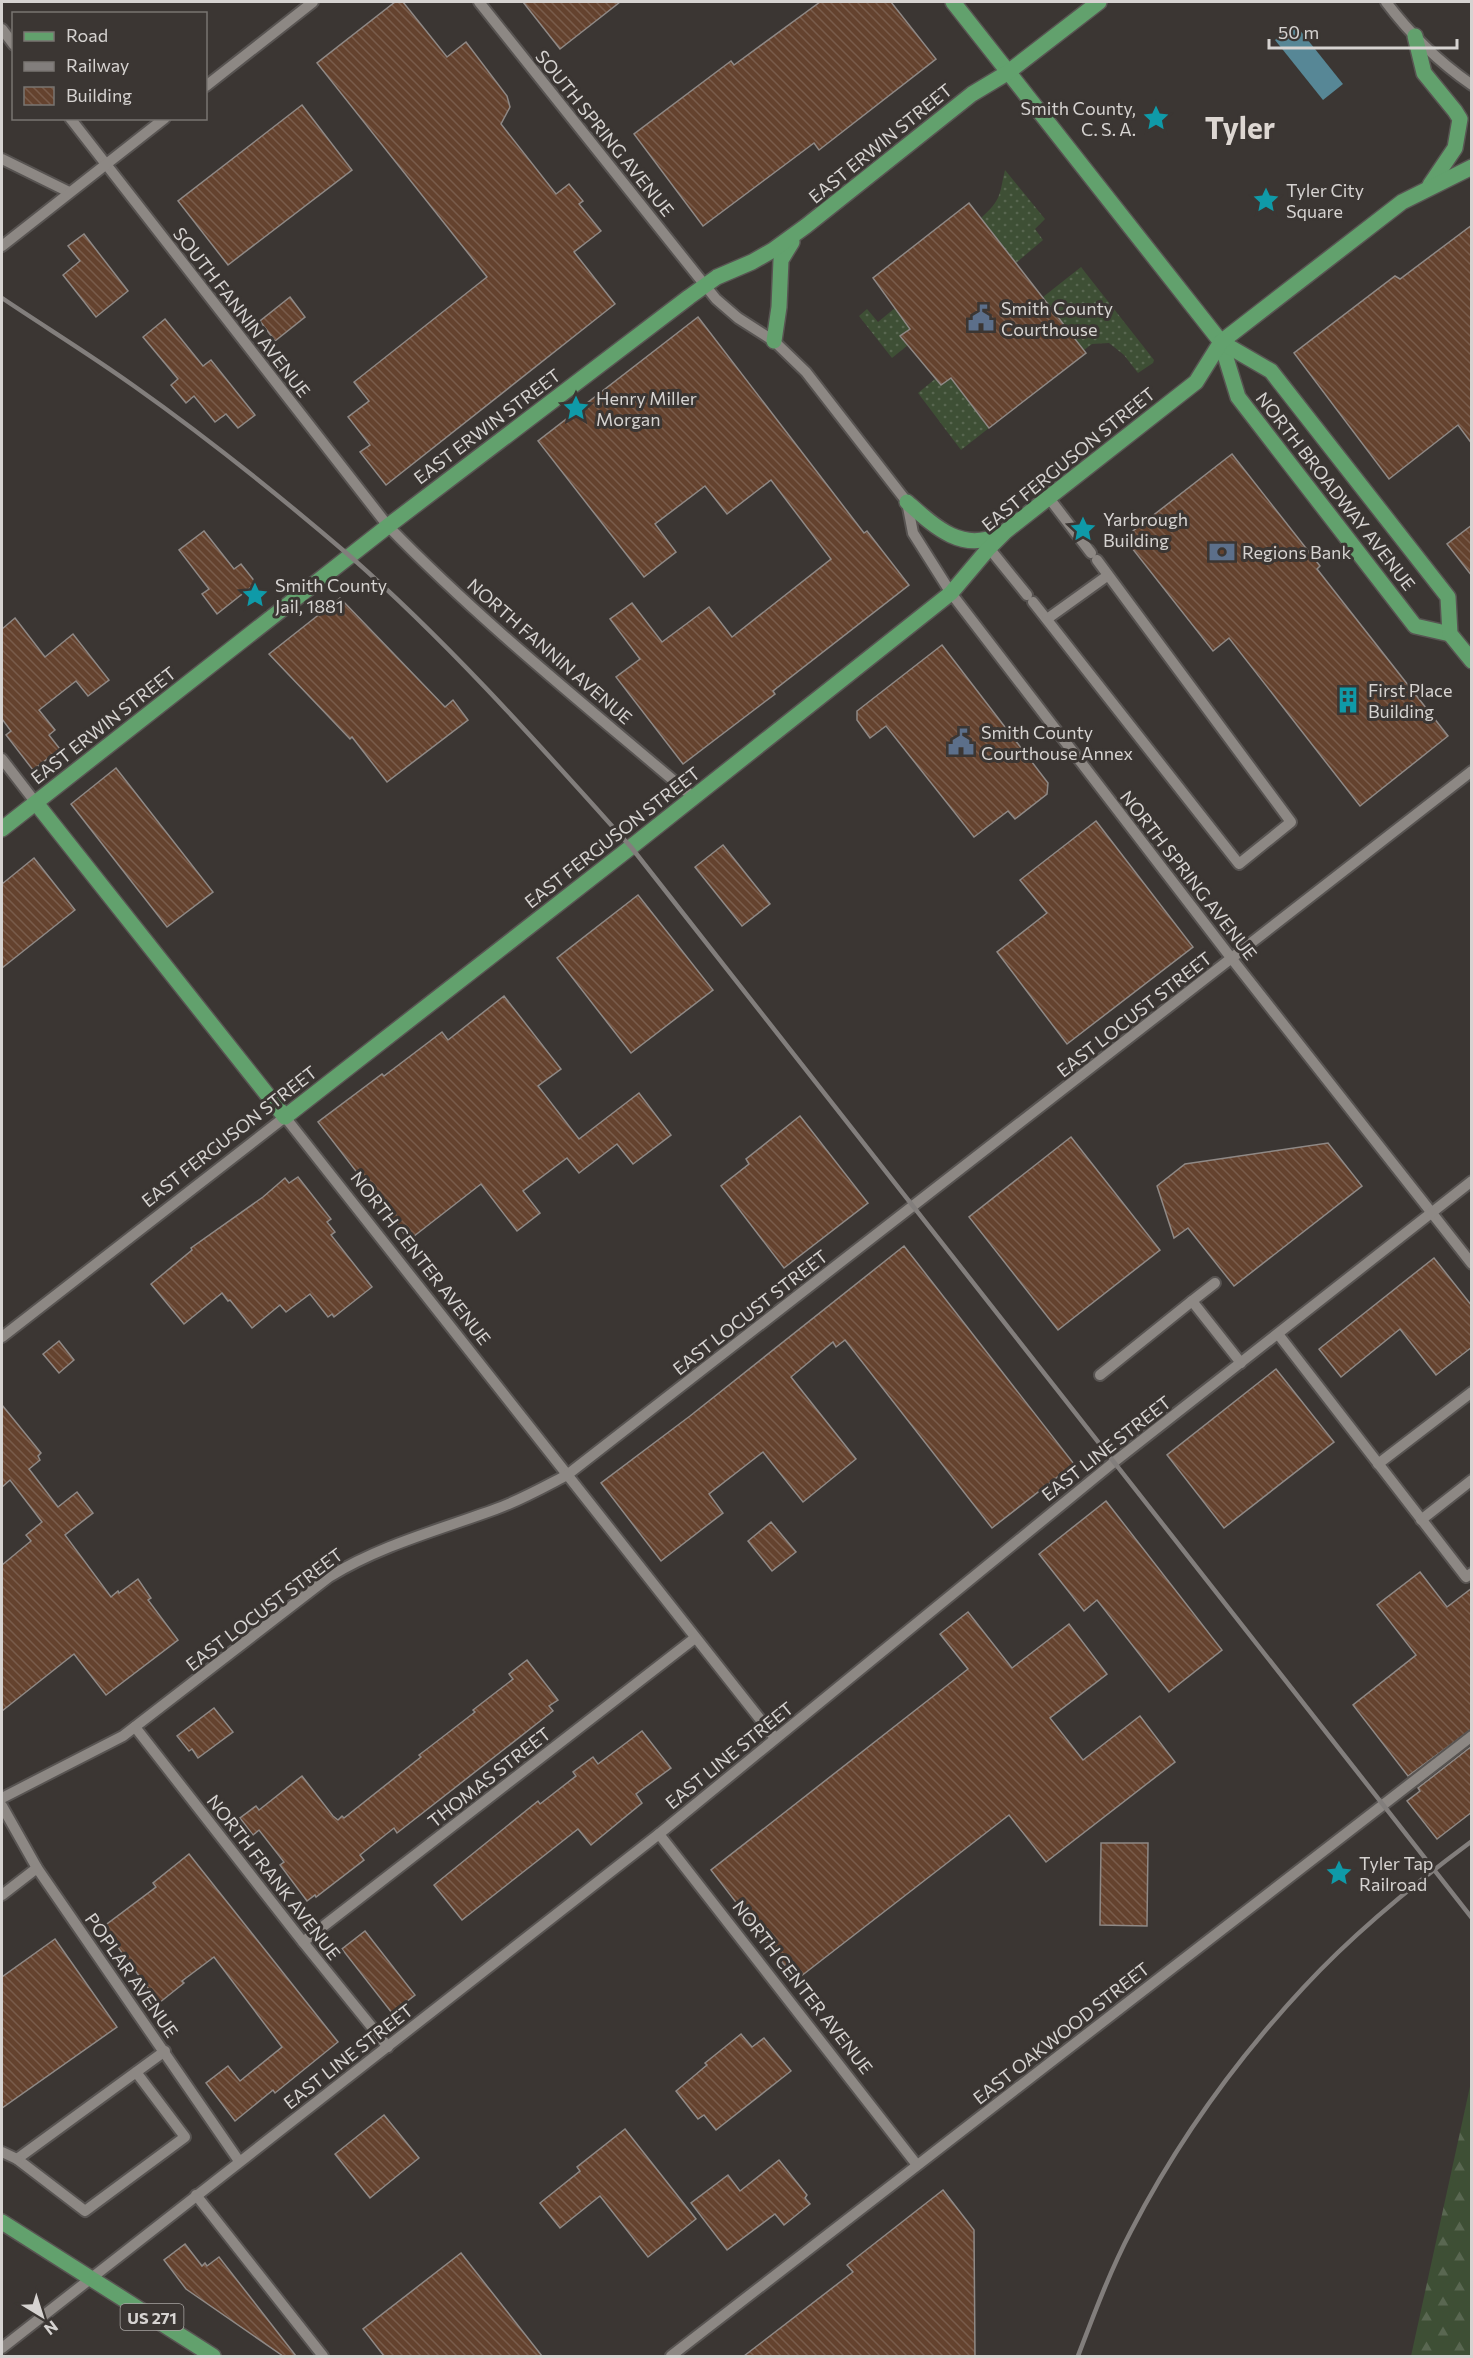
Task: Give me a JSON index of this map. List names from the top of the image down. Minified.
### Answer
{"streets":{"main road":["EAST ERWIN STREET","EAST FERGUSON STREET","NORTH BROADWAY AVENUE","NORTH CENTER AVENUE","US 271"],"street":["SOUTH SPRING AVENUE","SOUTH FANNIN AVENUE","NORTH FANNIN AVENUE","NORTH SPRING AVENUE","EAST LOCUST STREET","EAST LINE STREET","THOMAS STREET","NORTH FRANK AVENUE","POPLAR AVENUE","EAST OAKWOOD STREET"]},"crossings":[["SOUTH SPRING AVENUE","EAST ERWIN STREET"],["SOUTH SPRING AVENUE","NORTH SPRING AVENUE"],["EAST ERWIN STREET","SOUTH FANNIN AVENUE"],["EAST ERWIN STREET","NORTH BROADWAY AVENUE"],["EAST ERWIN STREET","NORTH FANNIN AVENUE"],["EAST ERWIN STREET","NORTH SPRING AVENUE"],["EAST ERWIN STREET","NORTH CENTER AVENUE"],["SOUTH FANNIN AVENUE","NORTH FANNIN AVENUE"],["EAST FERGUSON STREET","NORTH BROADWAY AVENUE"],["EAST FERGUSON STREET","NORTH FANNIN AVENUE"],["EAST FERGUSON STREET","NORTH SPRING AVENUE"],["EAST FERGUSON STREET","NORTH CENTER AVENUE"],["NORTH SPRING AVENUE","EAST LOCUST STREET"],["NORTH SPRING AVENUE","EAST LINE STREET"],["EAST LOCUST STREET","NORTH CENTER AVENUE"],["EAST LOCUST STREET","NORTH FRANK AVENUE"],["NORTH CENTER AVENUE","EAST LINE STREET"],["NORTH CENTER AVENUE","THOMAS STREET"],["NORTH CENTER AVENUE","EAST OAKWOOD STREET"],["EAST LINE STREET","NORTH FRANK AVENUE"],["EAST LINE STREET","POPLAR AVENUE"],["EAST LINE STREET","US 271"],["THOMAS STREET","NORTH FRANK AVENUE"]],"districts":["Tyler"],"places":{"place":["Smith County, C. S. A.","Tyler City Square","Henry Miller Morgan","Yarbrough Building","Smith County Jail, 1881","Tyler Tap Railroad"],"public building":["Smith County Courthouse","Smith County Courthouse Annex"],"bank":["Regions Bank"],"building":["First Place Building"]},"legend":["Road","Railway","Building"],"scale_bar":"50 m","north":"bottom right"}
